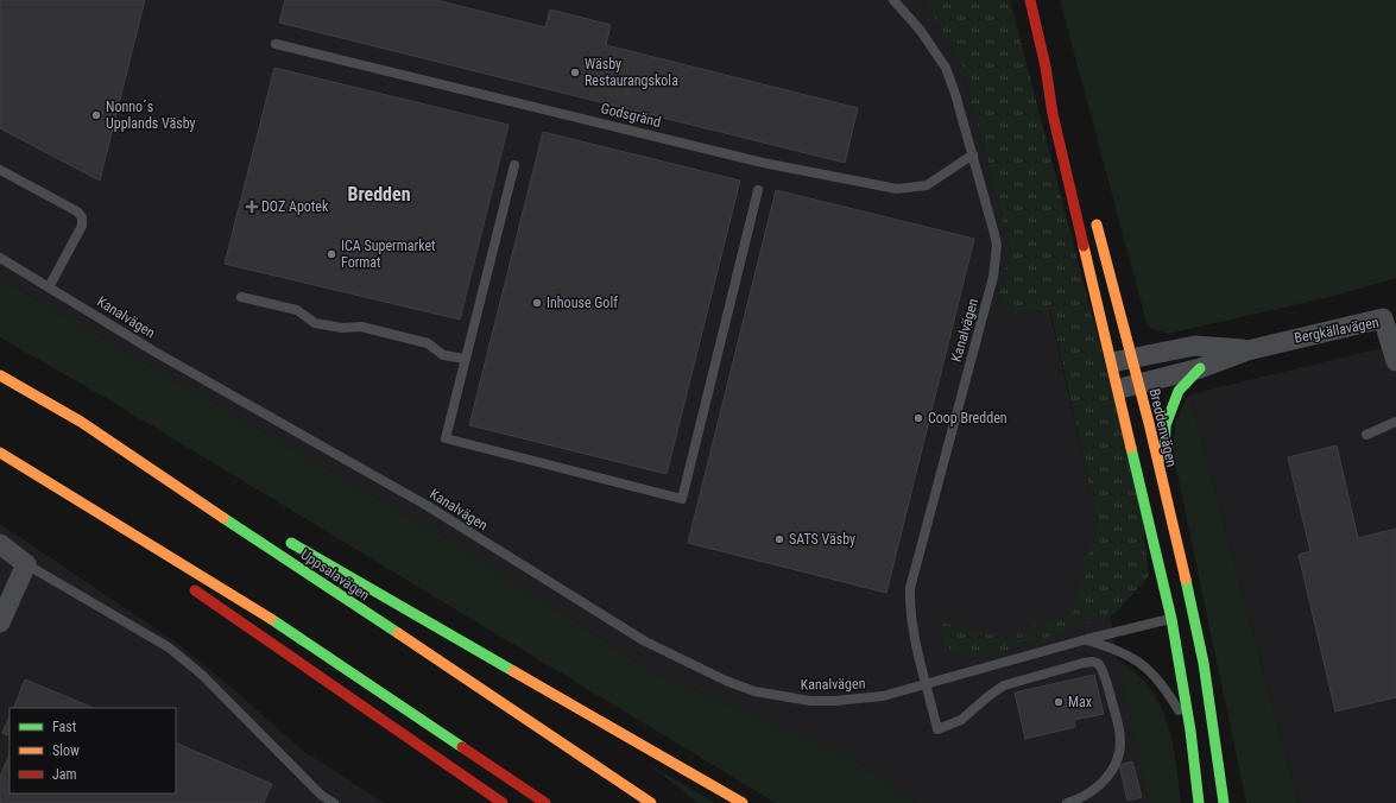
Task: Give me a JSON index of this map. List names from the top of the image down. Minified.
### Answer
{"streets":{"main road":["Breddenvägen","Uppsalavägen"],"street":["Bergkällavägen"],"lane":["Godsgränd","Kanalvägen"]},"crossings":[["Godsgränd","Kanalvägen"],["Kanalvägen","Breddenvägen"],["Bergkällavägen","Breddenvägen"]],"districts":["Bredden"],"places":{"other":["Wäsby Restaurangskola","Nonno´s Upplands Väsby","ICA Supermarket Format","Inhouse Golf","Coop Bredden","SATS Väsby","Max"],"health":["DOZ Apotek"]},"legend":["Fast","Slow","Jam"]}
